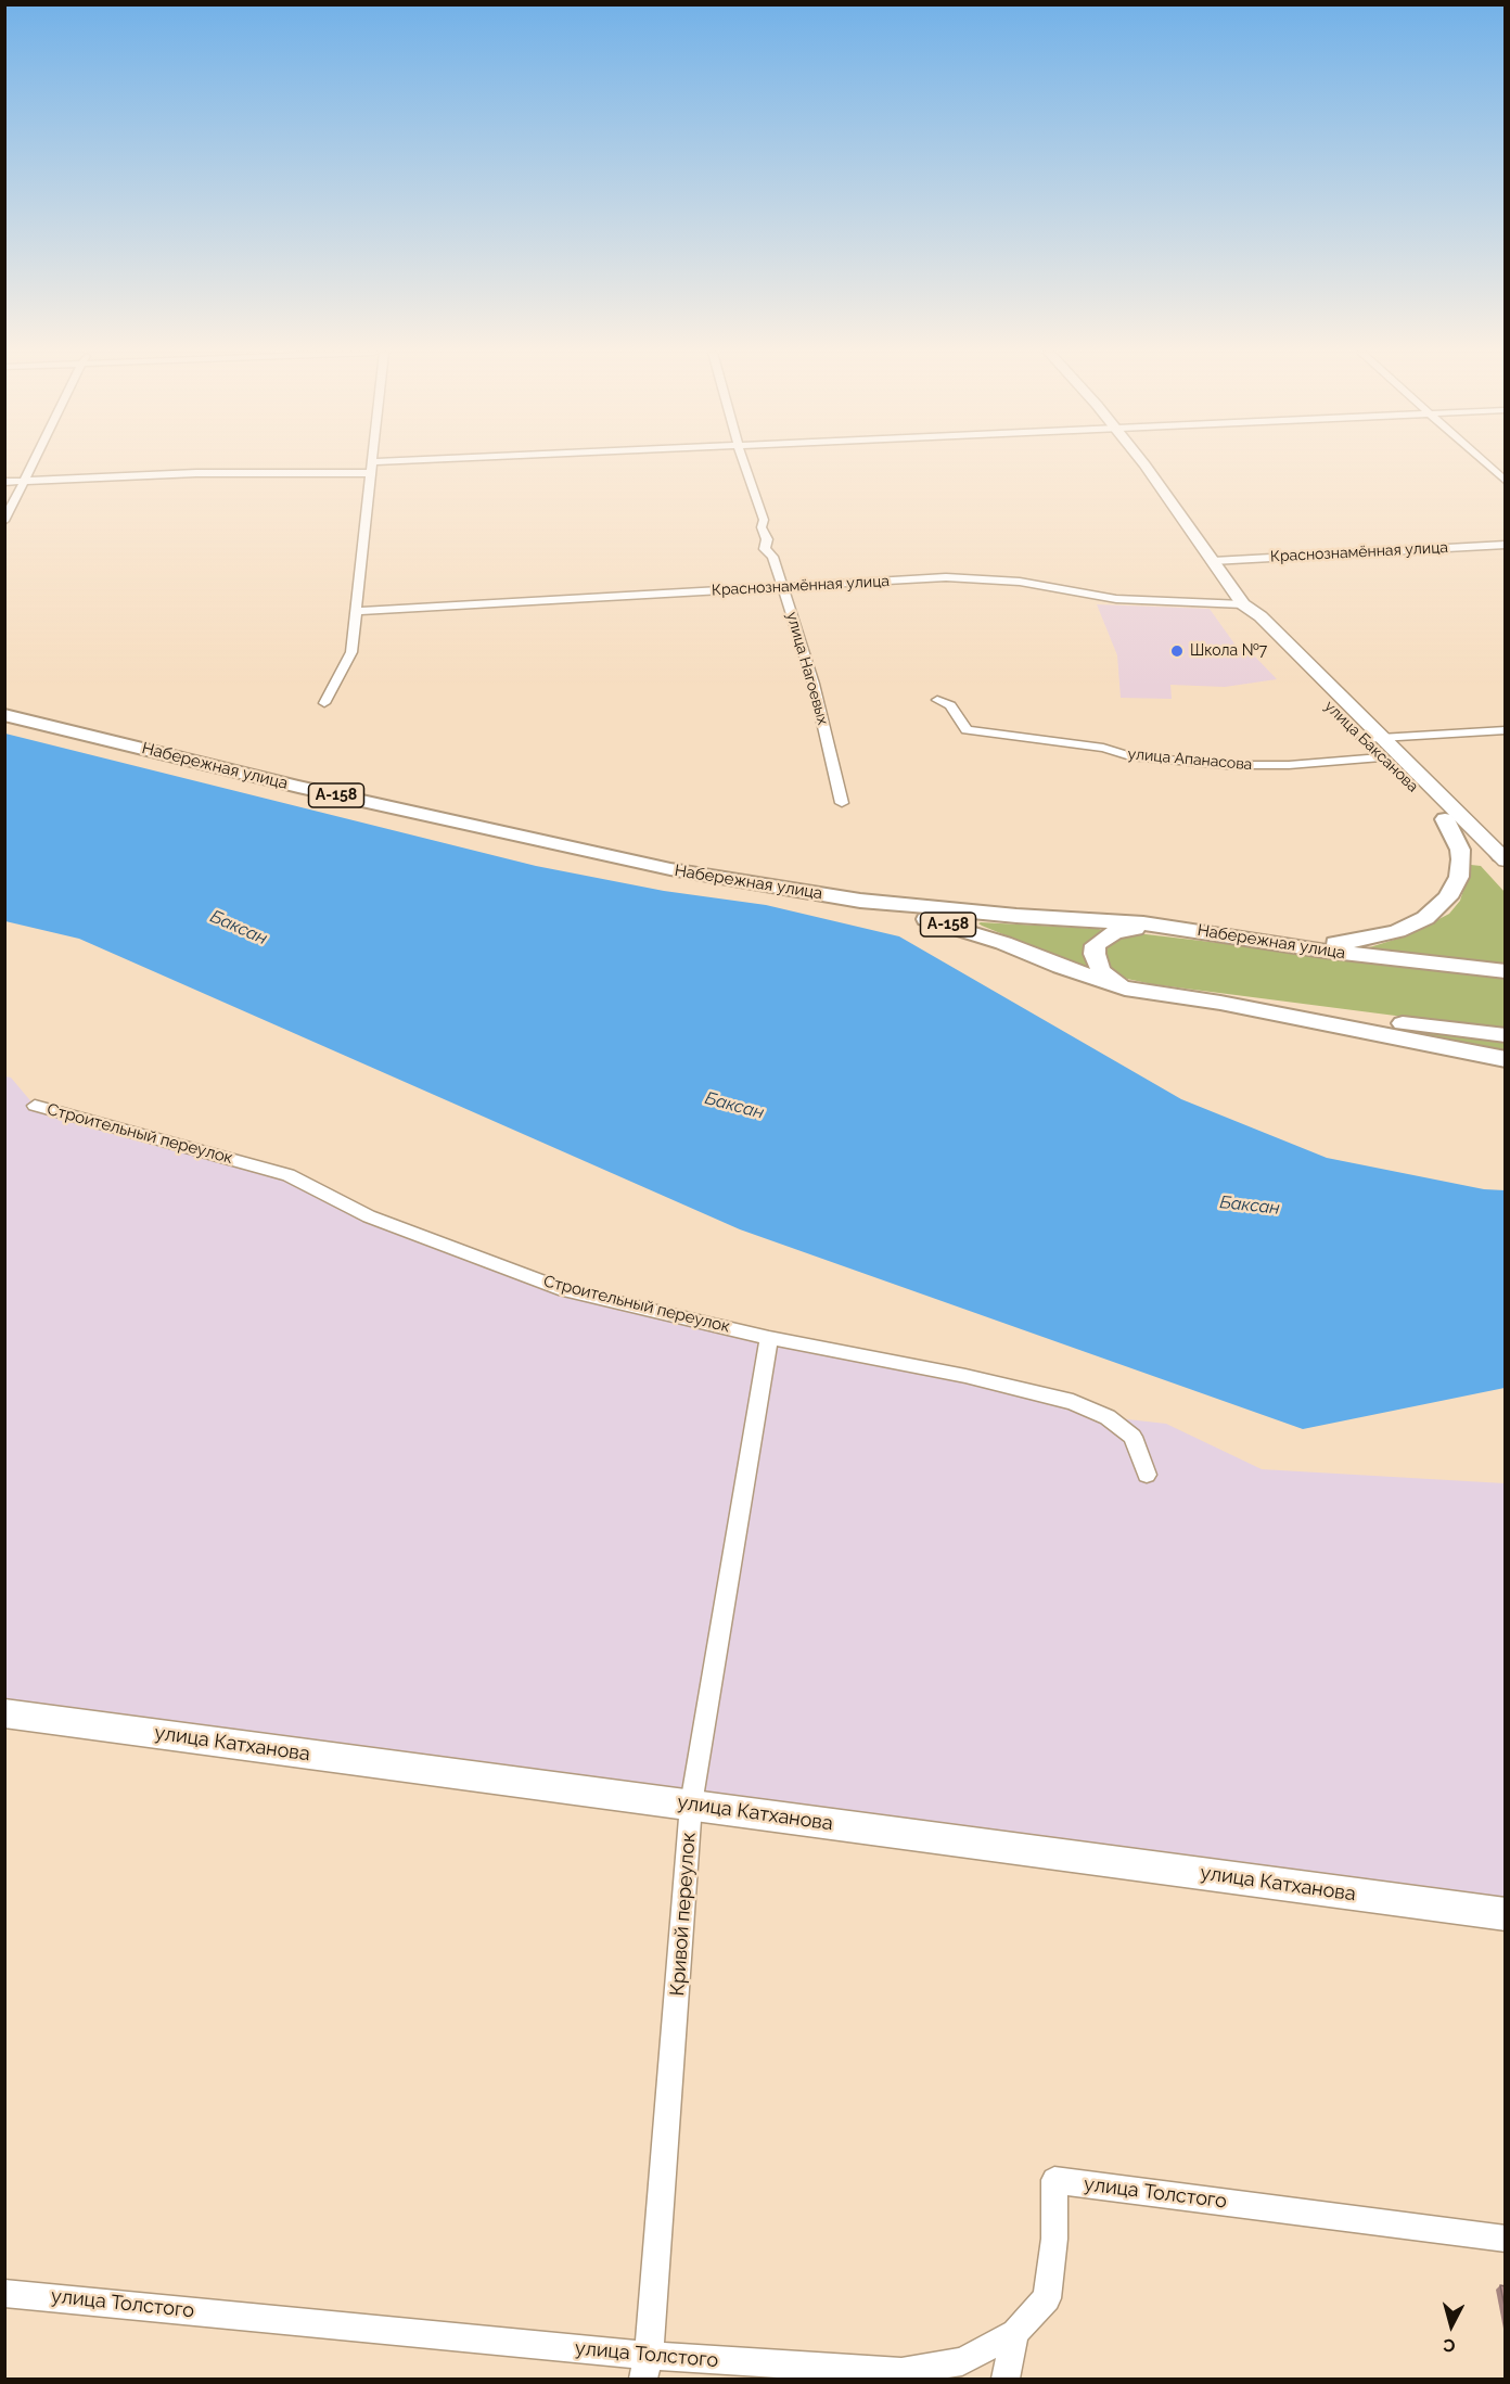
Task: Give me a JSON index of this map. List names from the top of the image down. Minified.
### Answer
{"streets":{"main road":["улица Баксанова","Набережная улица","А-158","улица Катханова"],"street":["Краснознамённая улица","улица Нагоевых","улица Апанасова","Строительный переулок","Кривой переулок","улица Толстого"]},"crossings":[["Краснознамённая улица","улица Нагоевых"],["Краснознамённая улица","улица Баксанова"],["улица Баксанова","улица Апанасова"],["Набережная улица","А-158"],["Строительный переулок","Кривой переулок"],["улица Катханова","Кривой переулок"],["Кривой переулок","улица Толстого"]],"water":["Баксан"],"places":["Школа №7"],"north":"bottom"}
